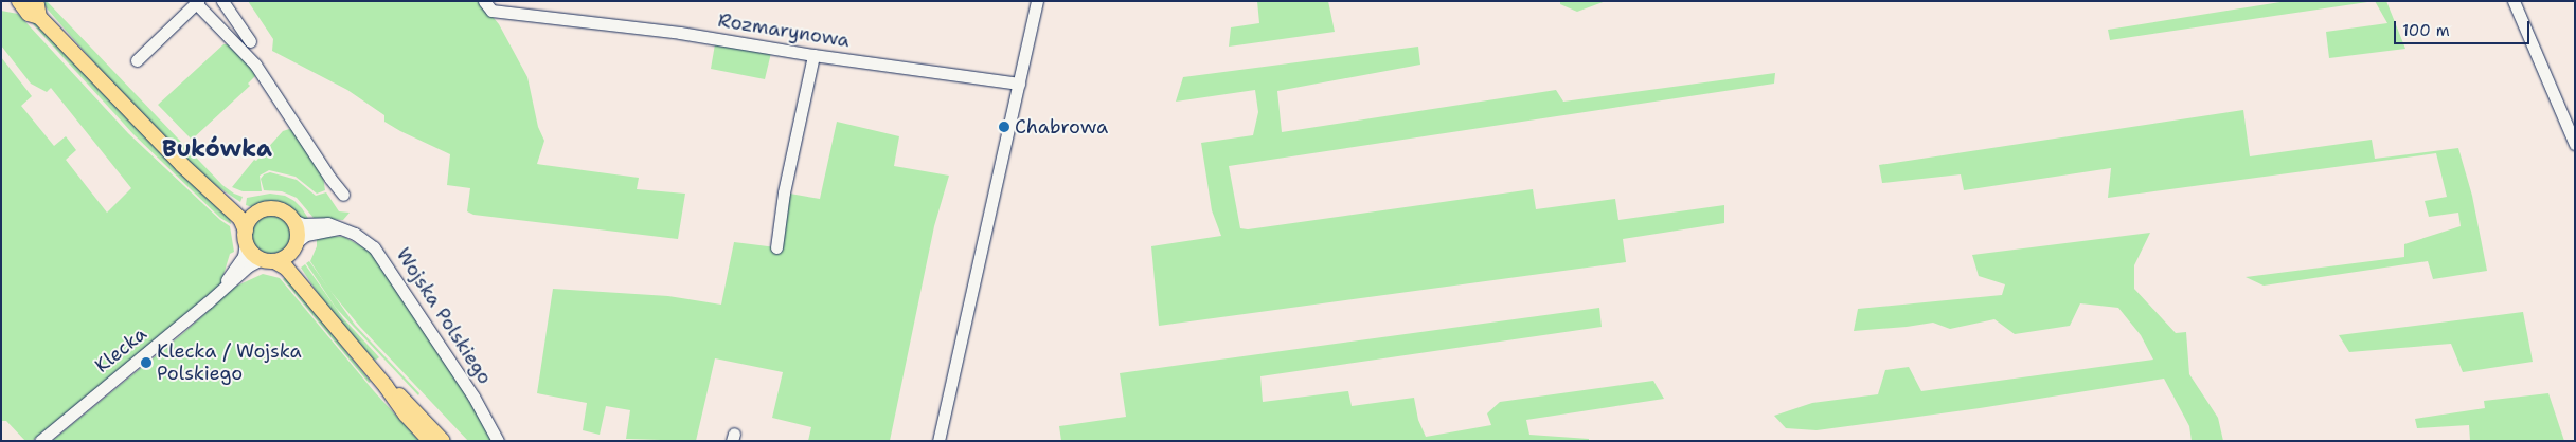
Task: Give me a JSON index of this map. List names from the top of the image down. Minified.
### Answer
{"streets":{"street":["Rozmarynowa","Wojska Polskiego","Klecka"]},"crossings":[["Wojska Polskiego","Klecka"]],"districts":["Bukówka"],"places":["Chabrowa","Klecka / Wojska Polskiego"],"scale_bar":"100 m"}
